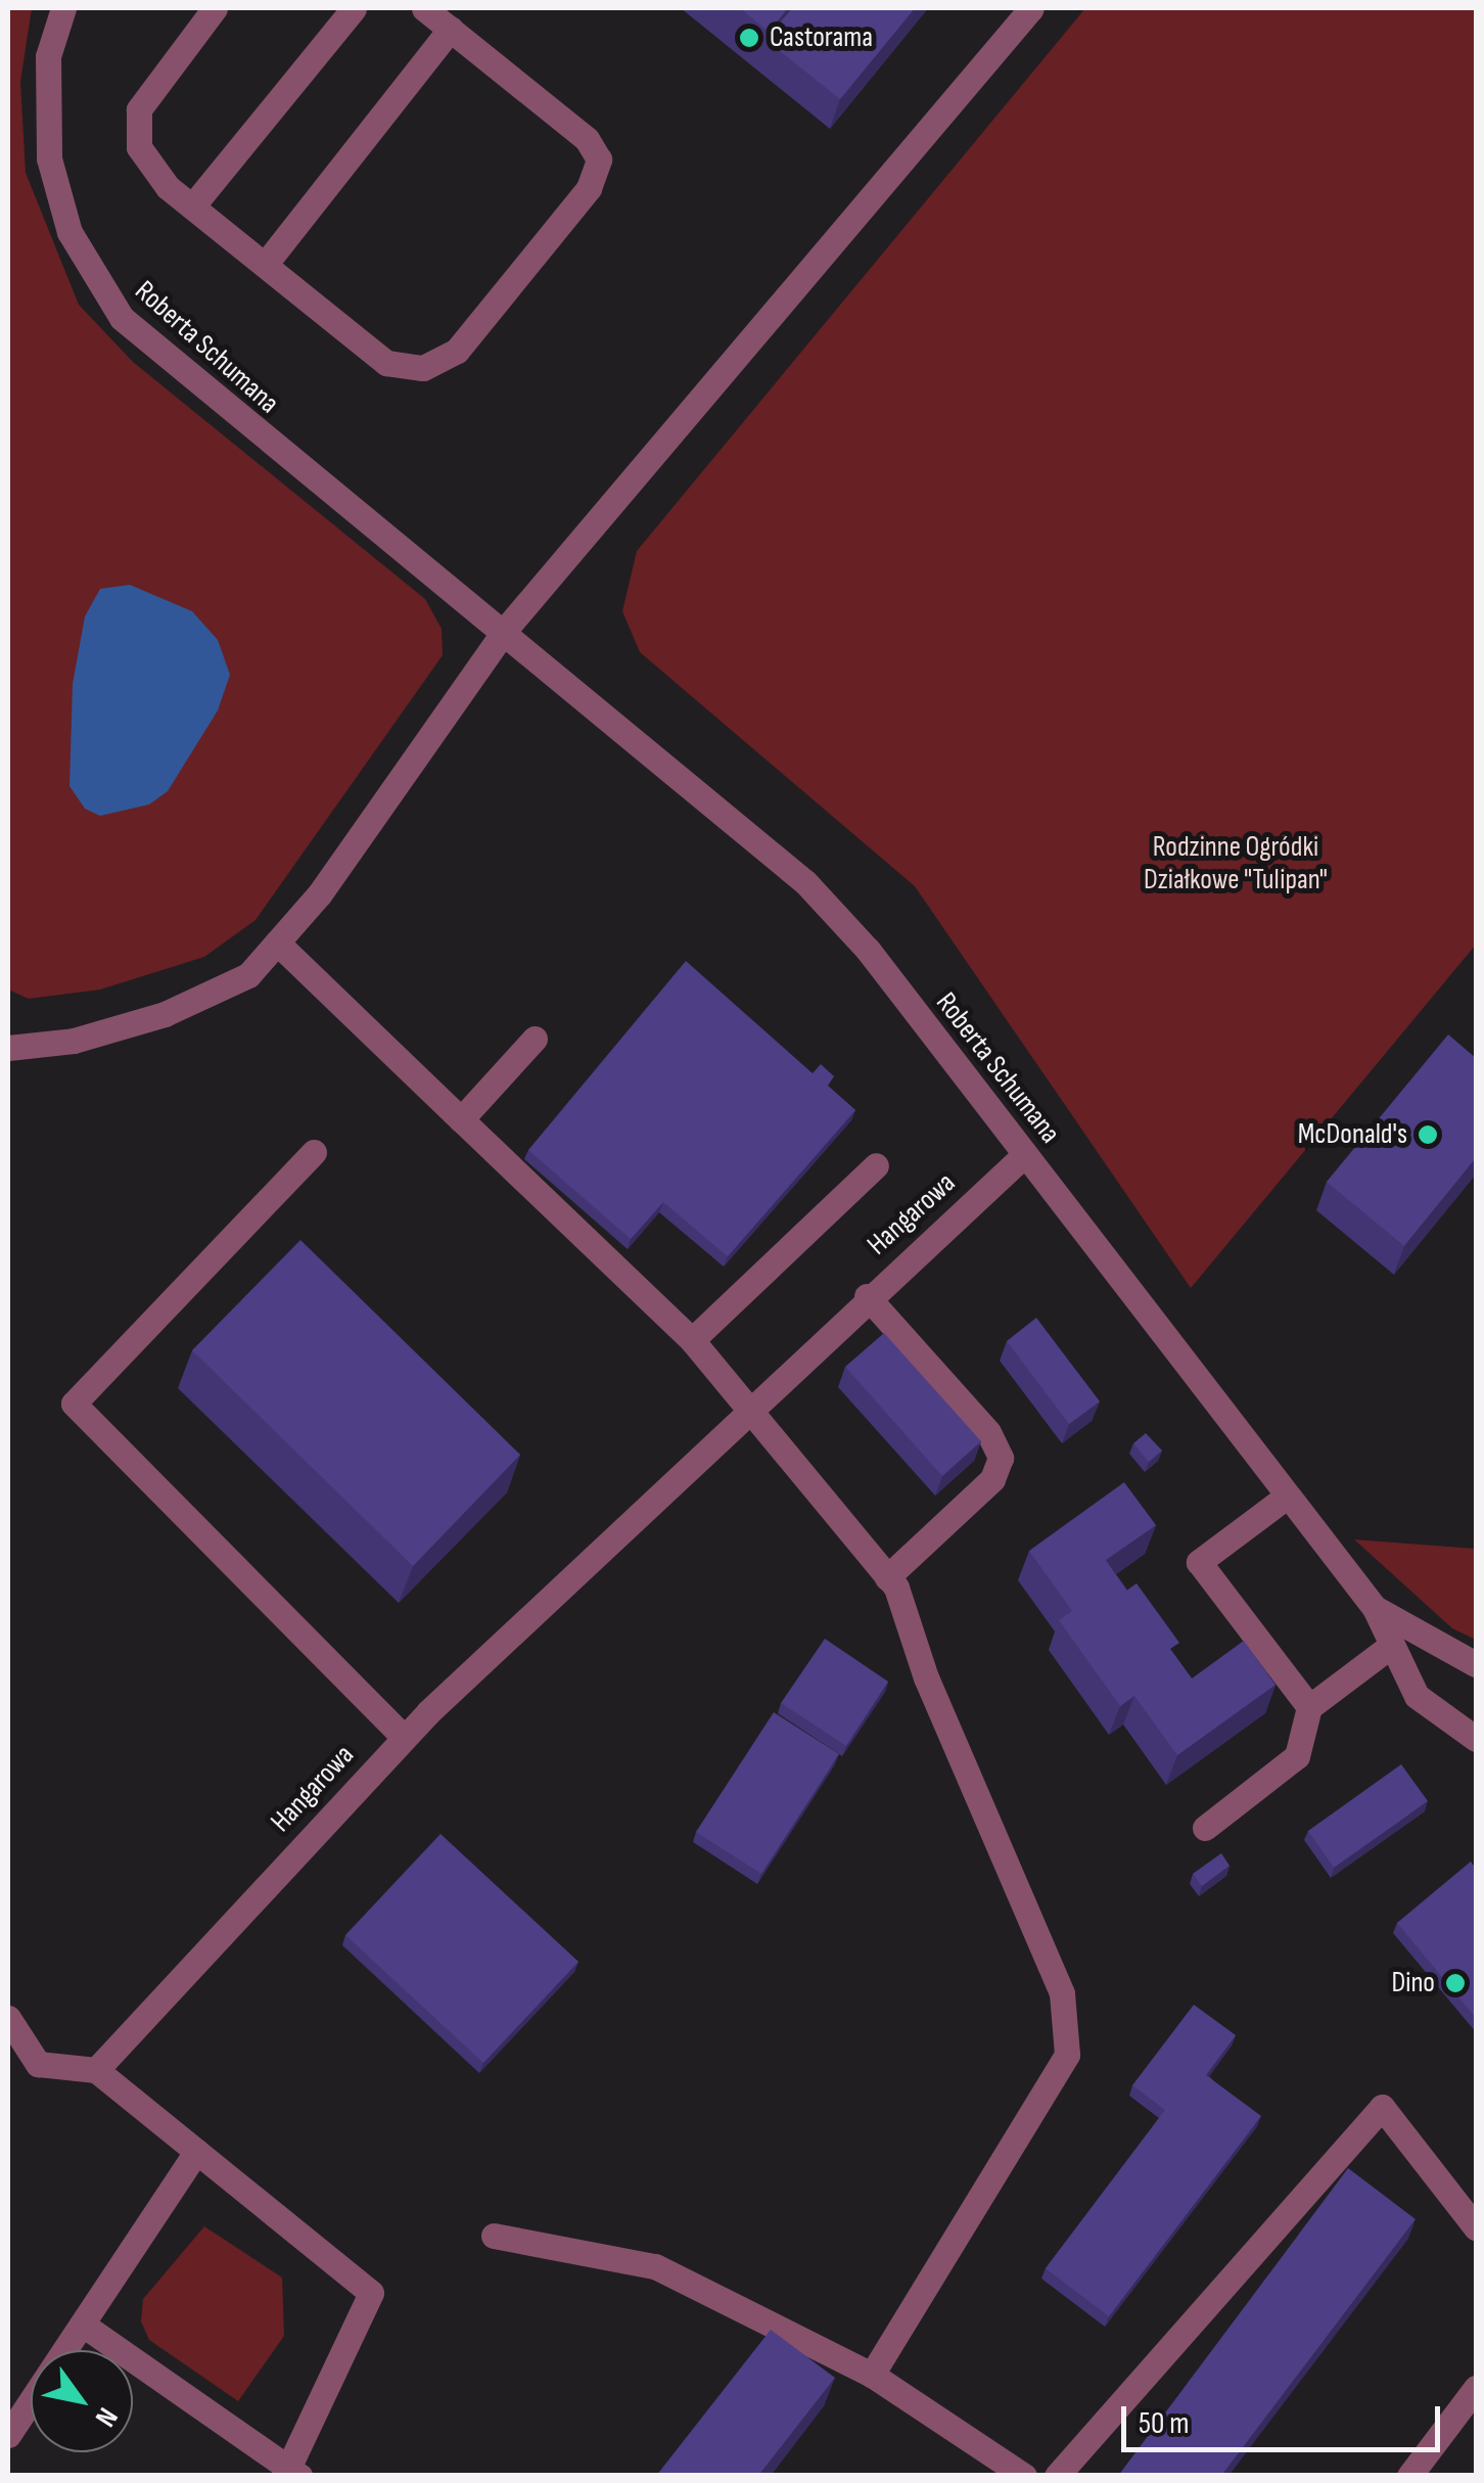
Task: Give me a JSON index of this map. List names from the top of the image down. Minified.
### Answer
{"streets":{"street":["Roberta Schumana","Hangarowa"]},"crossings":[["Roberta Schumana","Hangarowa"]],"parks":["Rodzinne Ogródki Działkowe \"Tulipan\""],"places":["Castorama","McDonald's","Dino"],"scale_bar":"50 m","north":"bottom right"}
